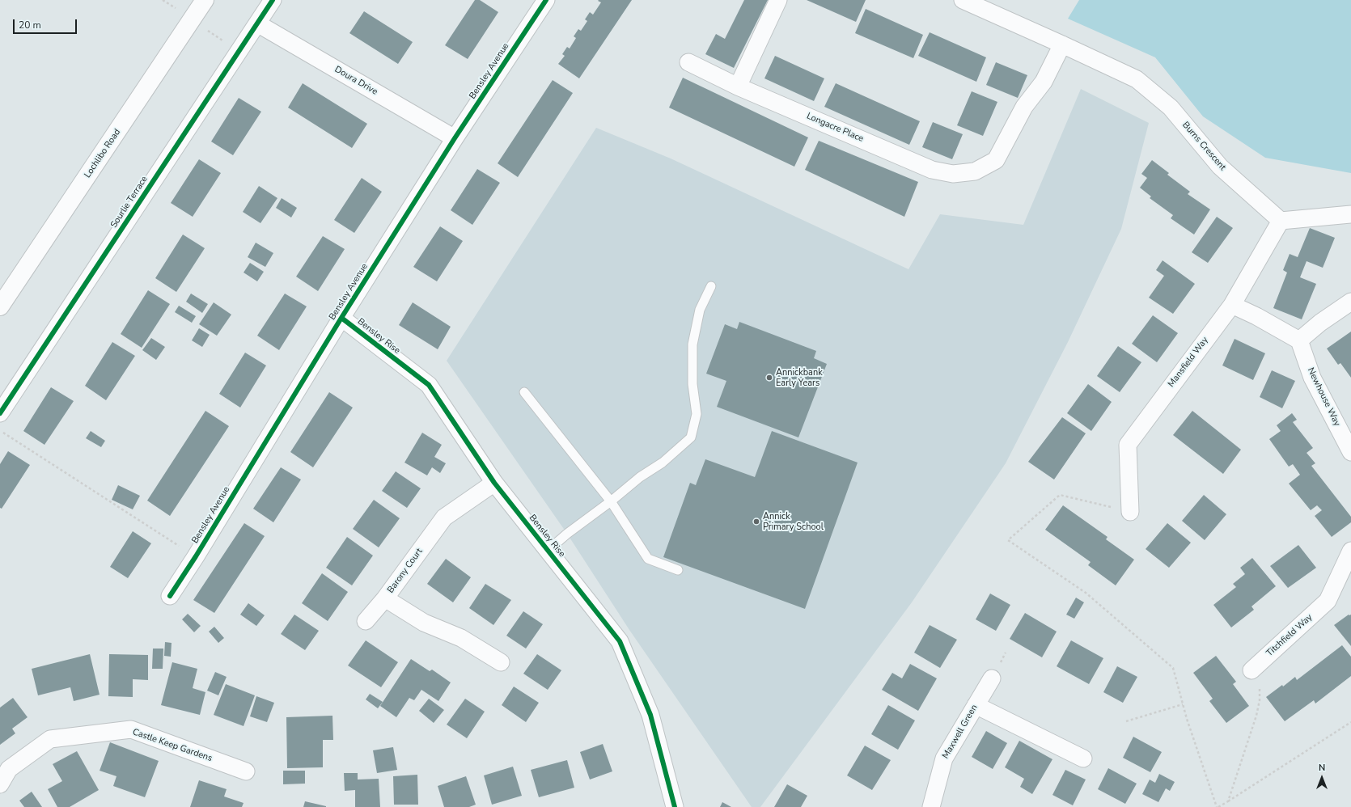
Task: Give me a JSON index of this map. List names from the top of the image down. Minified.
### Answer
{"streets":{"street":["Bensley Avenue","Doura Drive","Longacre Place","Burns Crescent","Lochlibo Road","Sourlie Terrace","Bensley Rise","Mansfield Way","Newhouse Way","Barony Court","Titchfield Way","Maxwell Green","Castle Keep Gardens"]},"crossings":[["Bensley Avenue","Doura Drive"],["Bensley Avenue","Bensley Rise"],["Doura Drive","Sourlie Terrace"],["Longacre Place","Burns Crescent"],["Burns Crescent","Mansfield Way"],["Bensley Rise","Barony Court"]],"places":["Annickbank Early Years","Annick Primary School"],"scale_bar":"20 m","north":"top"}
